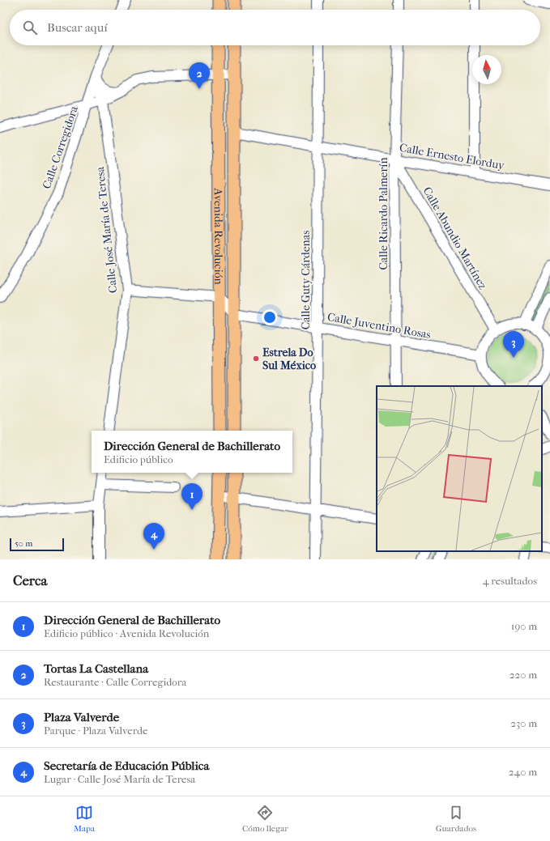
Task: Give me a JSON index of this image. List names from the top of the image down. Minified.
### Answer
{"streets":{"main road":["Avenida Revolución"],"street":["Calle Corregidora","Calle Ernesto Elorduy","Calle Ricardo Palmerín","Calle José María de Teresa","Calle Abundio Martínez","Calle Guty Cárdenas","Calle Juventino Rosas"]},"crossings":[["Calle Corregidora","Calle José María de Teresa"],["Calle Corregidora","Avenida Revolución"],["Calle Ernesto Elorduy","Calle Ricardo Palmerín"],["Calle Ernesto Elorduy","Avenida Revolución"],["Calle Ernesto Elorduy","Calle Abundio Martínez"],["Calle Ernesto Elorduy","Calle Guty Cárdenas"],["Calle Ricardo Palmerín","Calle Abundio Martínez"],["Calle Ricardo Palmerín","Calle Juventino Rosas"],["Avenida Revolución","Calle Juventino Rosas"],["Calle Guty Cárdenas","Calle Juventino Rosas"]],"places":["Estrela Do Sul México"],"scale_bar":"50 m","north":"top","page":{"search":"Buscar aquí","pins":["2","3","1","4"],"popup":["Dirección General de Bachillerato","Edificio público"],"scale":"50 m","heading":["Cerca","4 resultados"],"list":[{"mark":"1","name":"Dirección General de Bachillerato","note":"Edificio público · Avenida Revolución","value":"190 m"},{"mark":"2","name":"Tortas La Castellana","note":"Restaurante · Calle Corregidora","value":"220 m"},{"mark":"3","name":"Plaza Valverde","note":"Parque · Plaza Valverde","value":"230 m"},{"mark":"4","name":"Secretaría de Educación Pública","note":"Lugar · Calle José María de Teresa","value":"240 m"}],"nav":["Mapa","Cómo llegar","Guardados"]}}
